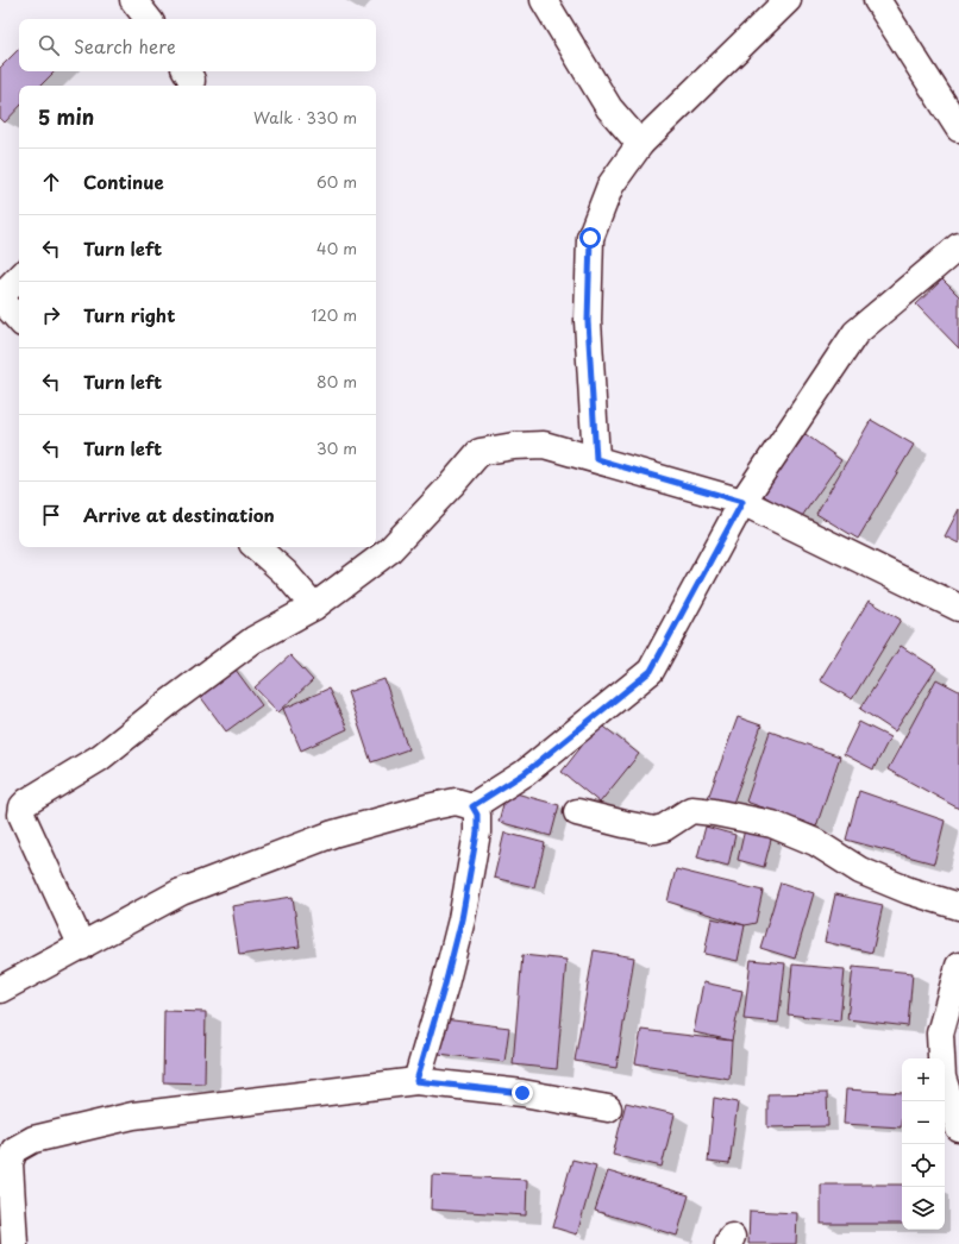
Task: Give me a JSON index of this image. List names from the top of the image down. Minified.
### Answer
{"page":{"search":"Search here","heading":["5 min","Walk · 330 m"],"list":[["Continue","60 m"],["Turn left","40 m"],["Turn right","120 m"],["Turn left","80 m"],["Turn left","30 m"],"Arrive at destination"],"map_buttons":["+","−"]}}
